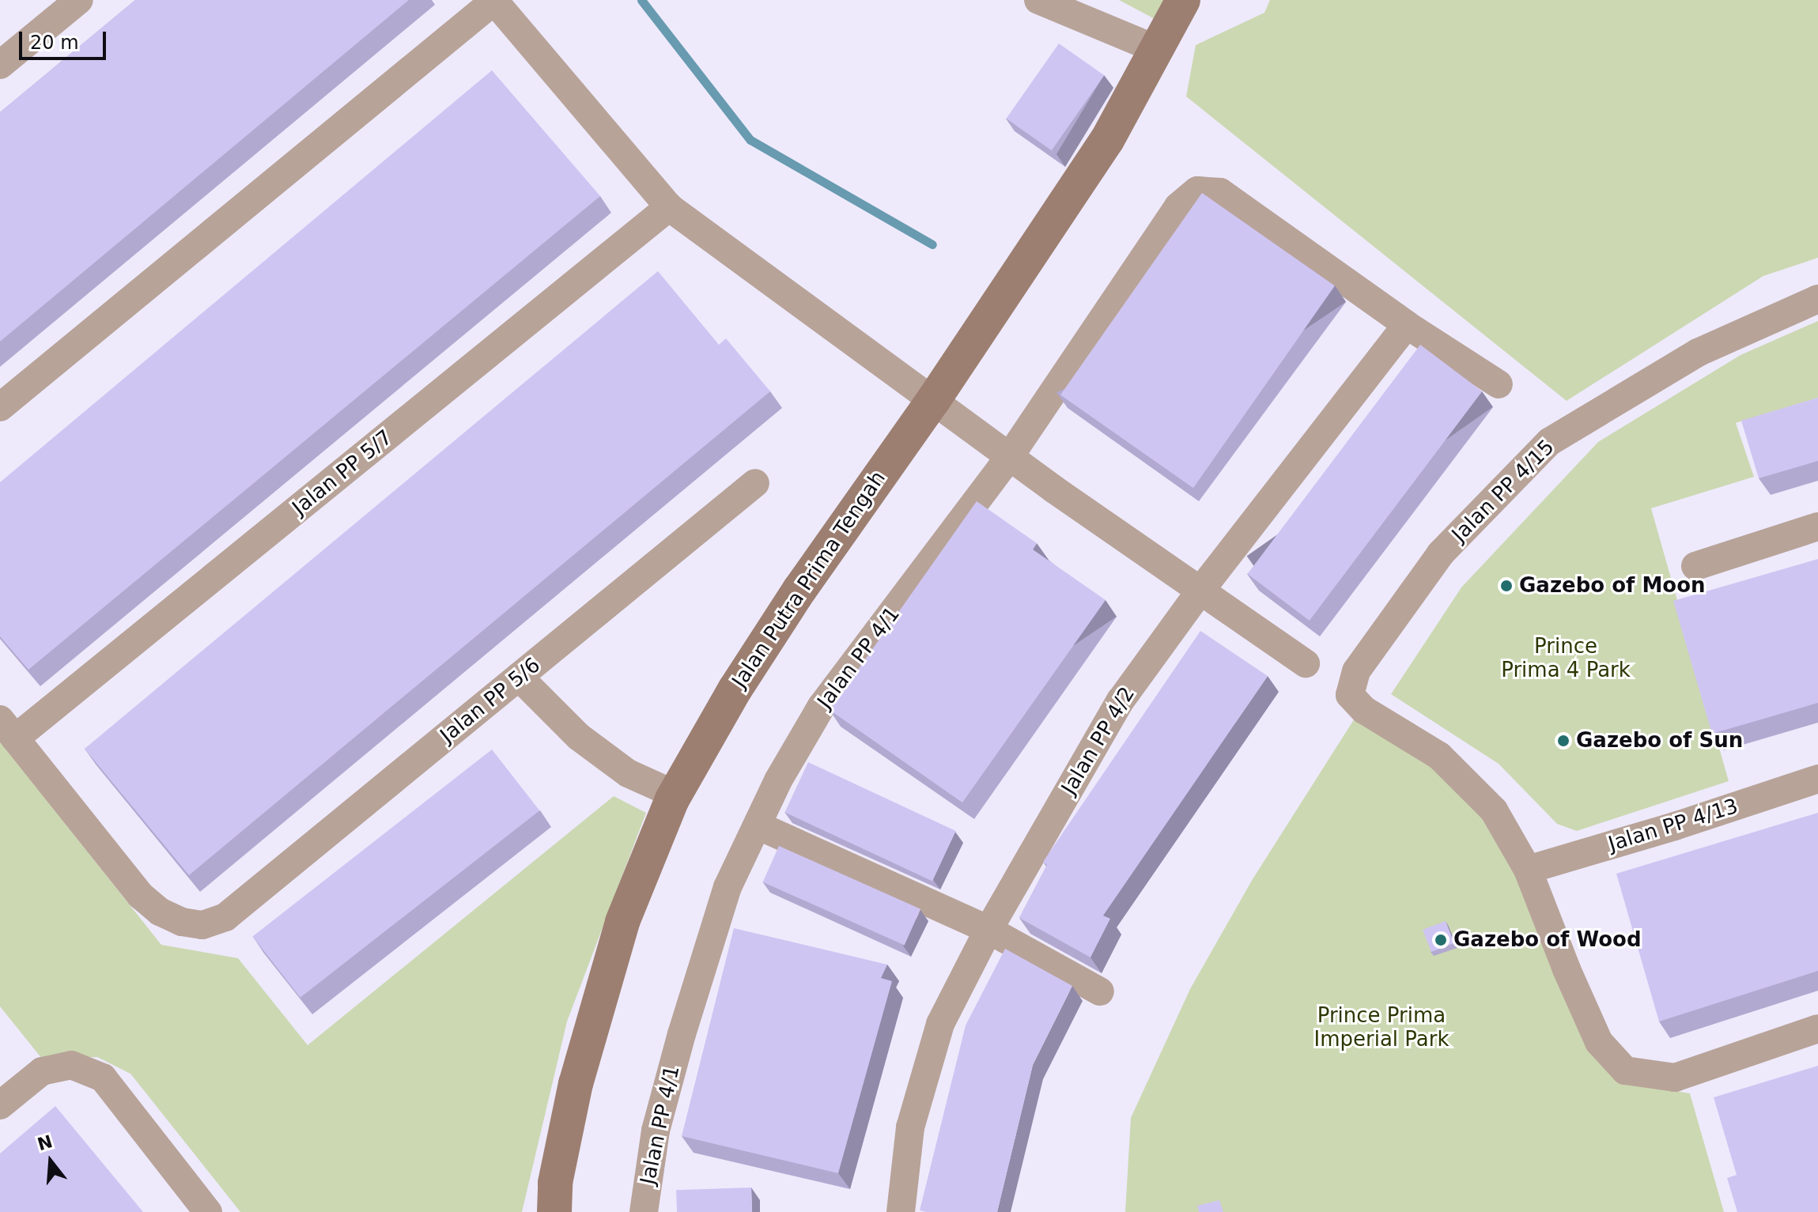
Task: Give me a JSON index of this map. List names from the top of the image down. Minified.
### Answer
{"streets":{"street":["Jalan PP 5/7","Jalan PP 4/15","Jalan Putra Prima Tengah","Jalan PP 4/1","Jalan PP 5/6","Jalan PP 4/2","Jalan PP 4/13"]},"crossings":[["Jalan PP 5/7","Jalan PP 5/6"],["Jalan PP 4/15","Jalan PP 4/13"],["Jalan PP 4/1","Jalan PP 4/2"]],"parks":["Prince Prima 4 Park","Prince Prima Imperial Park"],"places":["Gazebo of Moon","Gazebo of Sun","Gazebo of Wood"],"scale_bar":"20 m","north":"top"}
